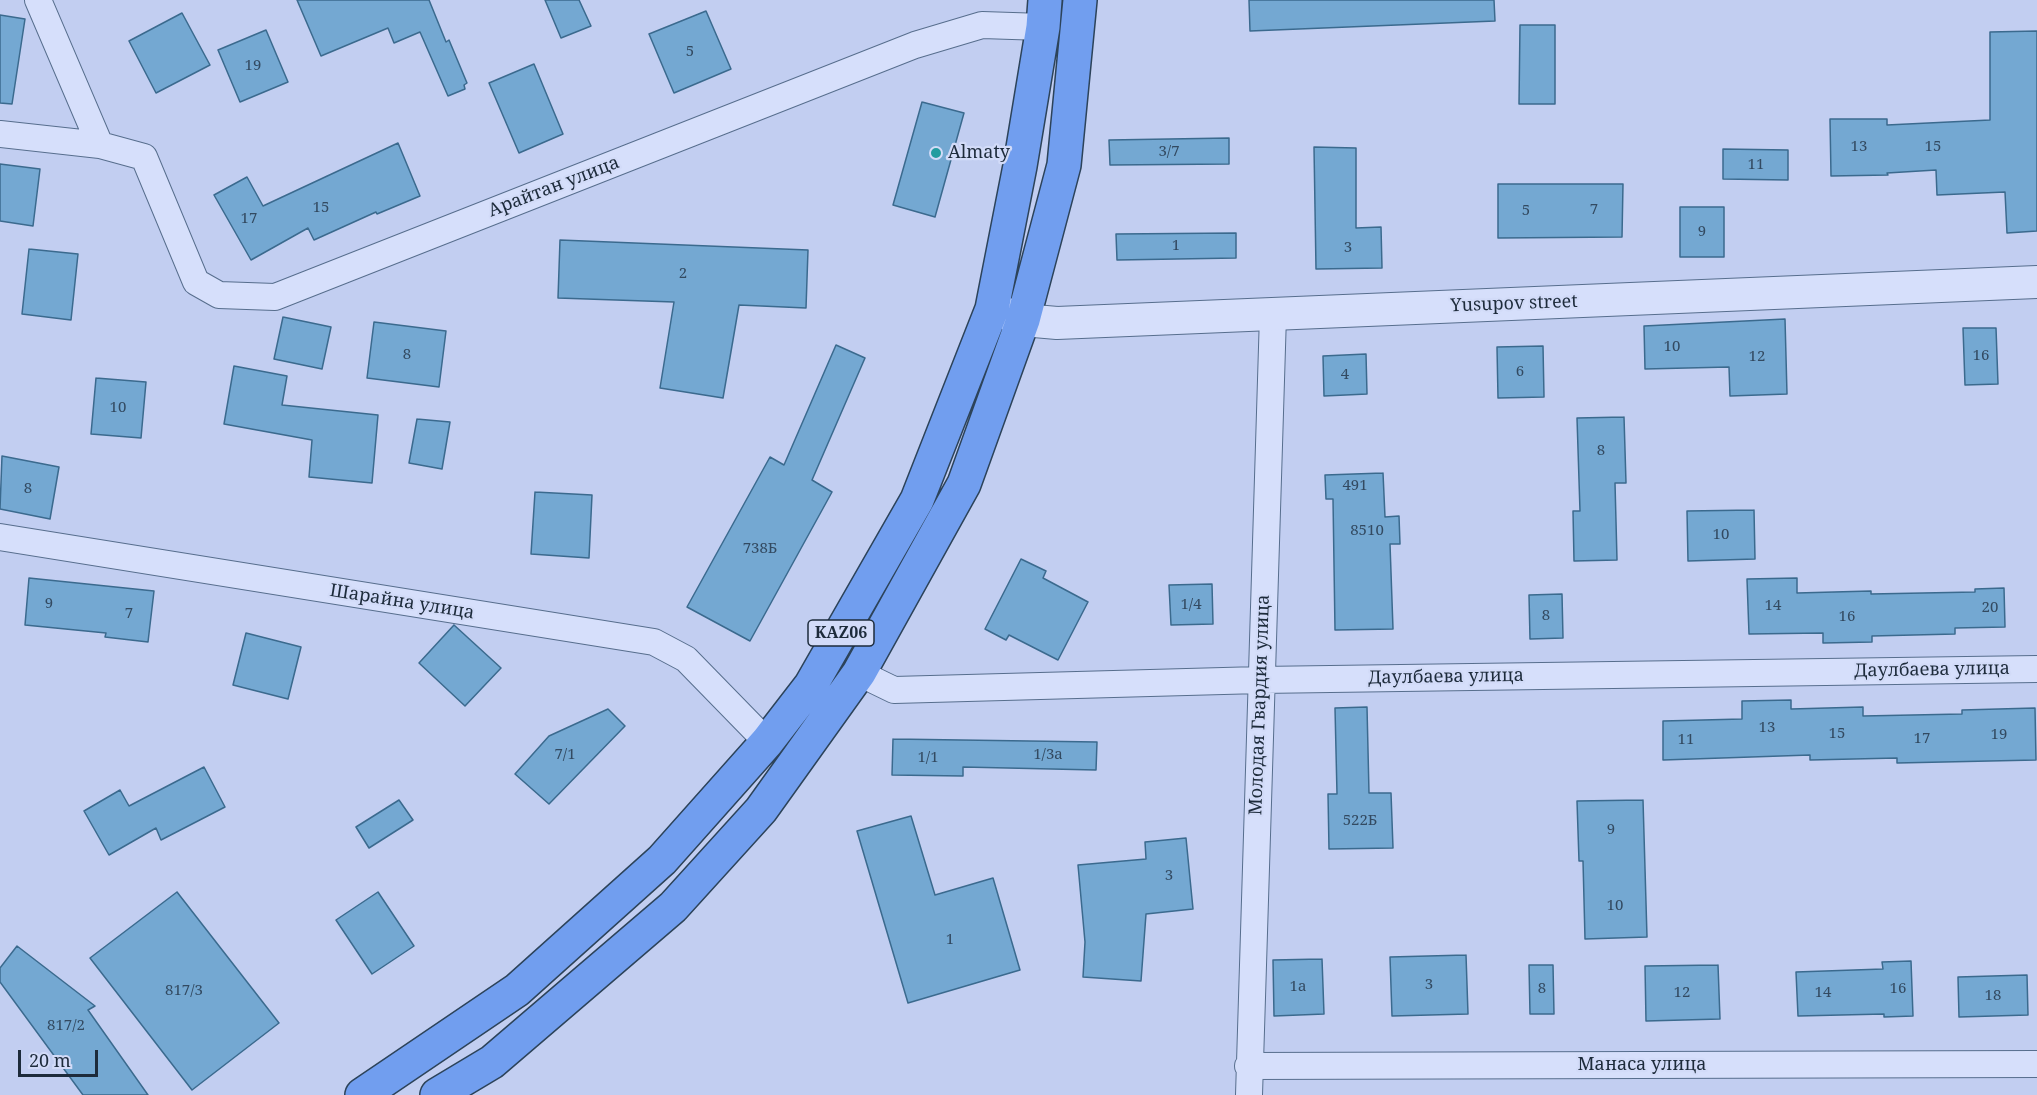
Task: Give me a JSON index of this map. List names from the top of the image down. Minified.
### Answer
{"streets":{"highway":["KАZ06"],"street":["Арайтан улица","Yusupov street","Шарайна улица","Даулбаева улица","Молодая Гвардия улица","Манаса улица"]},"crossings":[["Арайтан улица","KАZ06"],["Yusupov street","KАZ06"],["Yusupov street","Молодая Гвардия улица"],["Шарайна улица","KАZ06"],["KАZ06","Даулбаева улица"],["Даулбаева улица","Молодая Гвардия улица"],["Молодая Гвардия улица","Манаса улица"]],"places":["Almaty"],"house_numbers":["5","19","13","15","3/7","11","15","7","5","17","9","1","3","2","10","8","16","12","6","4","10","8","491","8","8510","10","738Б","9","1/4","14","20","7","8","16","13","15","19","17","11","7/1","1/3а","1/1","522Б","9","3","10","1","3","1а","8","16","817/3","12","14","18","817/2"],"scale_bar":"20 m"}
